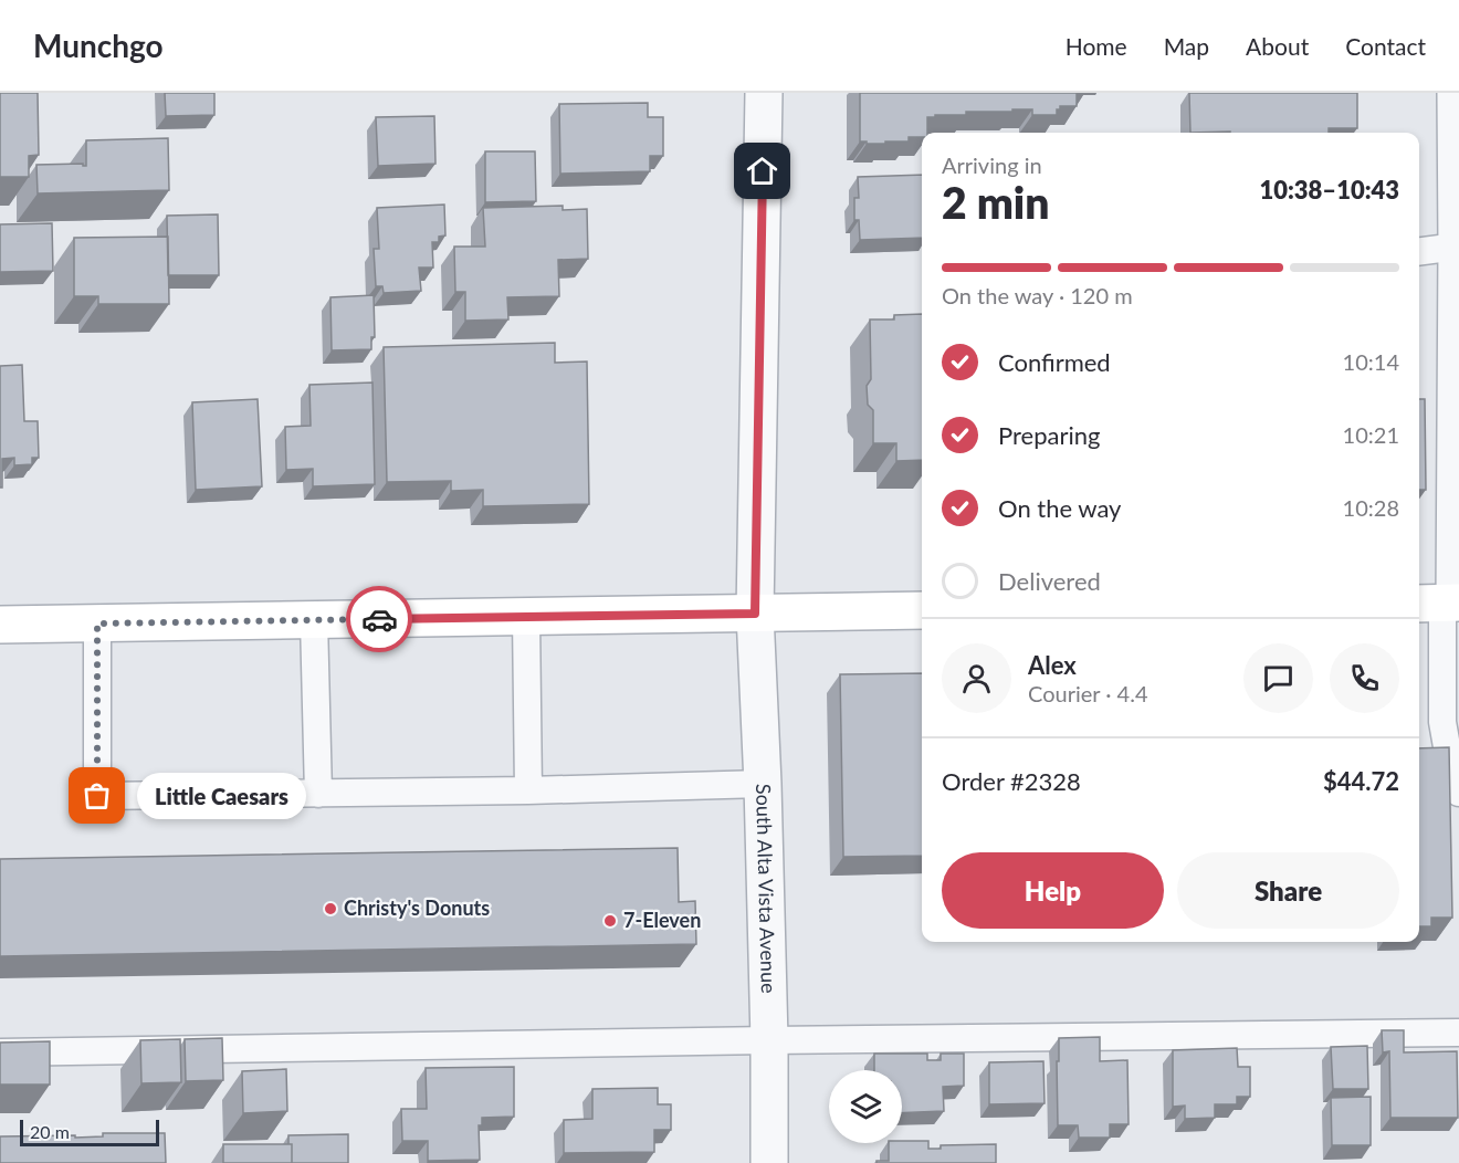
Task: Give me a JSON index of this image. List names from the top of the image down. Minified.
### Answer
{"streets":{"street":["South Alta Vista Avenue"]},"places":["Little Caesars","Christy's Donuts","7-Eleven"],"scale_bar":"20 m","page":{"header":"Munchgo","nav":["Home","Map","About","Contact"],"heading":["2 min","Arriving in","10:38–10:43"],"panel":["Alex","Courier · 4.4","Order #2328","$44.72"],"bar":"On the way · 120 m","list":[["Confirmed","10:14"],["Preparing","10:21"],["On the way","10:28"],"Delivered"],"bubble":"Little Caesars","buttons":["Help","Share"],"scale":"20 m"}}
